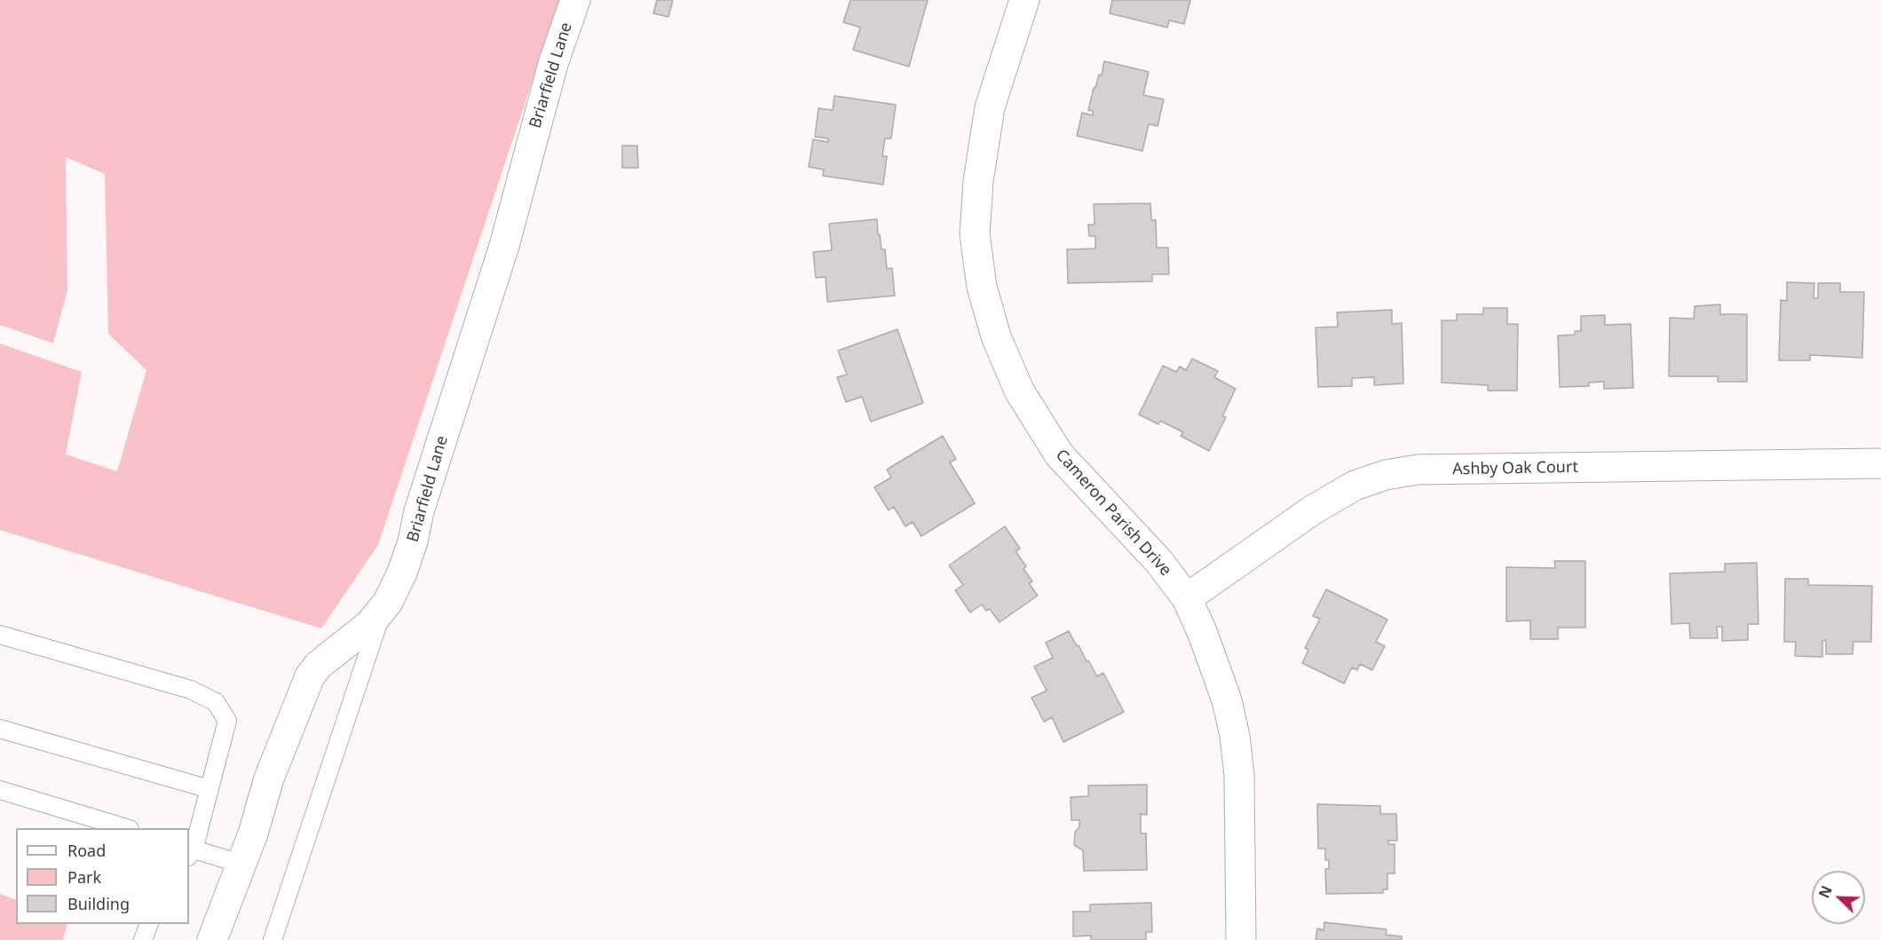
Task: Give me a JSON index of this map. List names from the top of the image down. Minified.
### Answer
{"streets":{"street":["Briarfield Lane","Ashby Oak Court","Cameron Parish Drive"]},"crossings":[["Ashby Oak Court","Cameron Parish Drive"]],"legend":["Road","Park","Building"],"north":"top left"}
